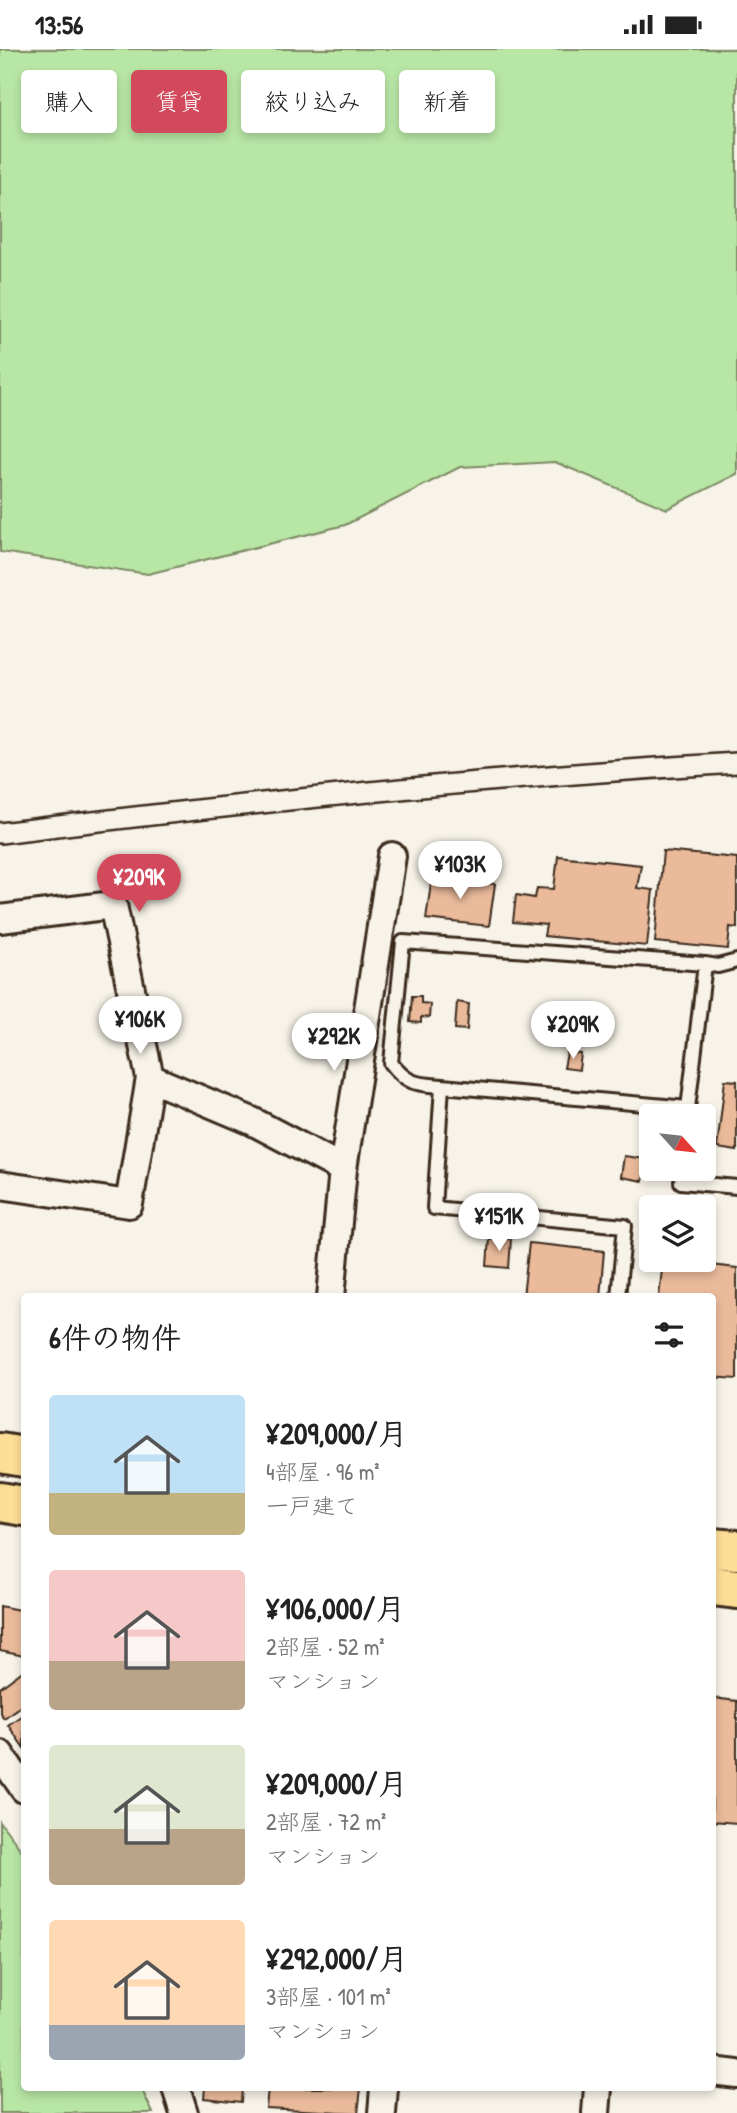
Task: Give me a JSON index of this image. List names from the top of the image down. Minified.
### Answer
{"north":"bottom right","page":{"status":"13:56","chip":["購入","賃貸","絞り込み","新着"],"price":["¥103K","¥209K","¥106K","¥209K","¥292K","¥151K"],"heading":"6件の物件","list":[{"name":"¥209,000/月","note":"4部屋 · 96 m² · 一戸建て"},{"name":"¥106,000/月","note":"2部屋 · 52 m² · マンション"},{"name":"¥209,000/月","note":"2部屋 · 72 m² · マンション"},{"name":"¥292,000/月","note":"3部屋 · 101 m² · マンション"}]}}
